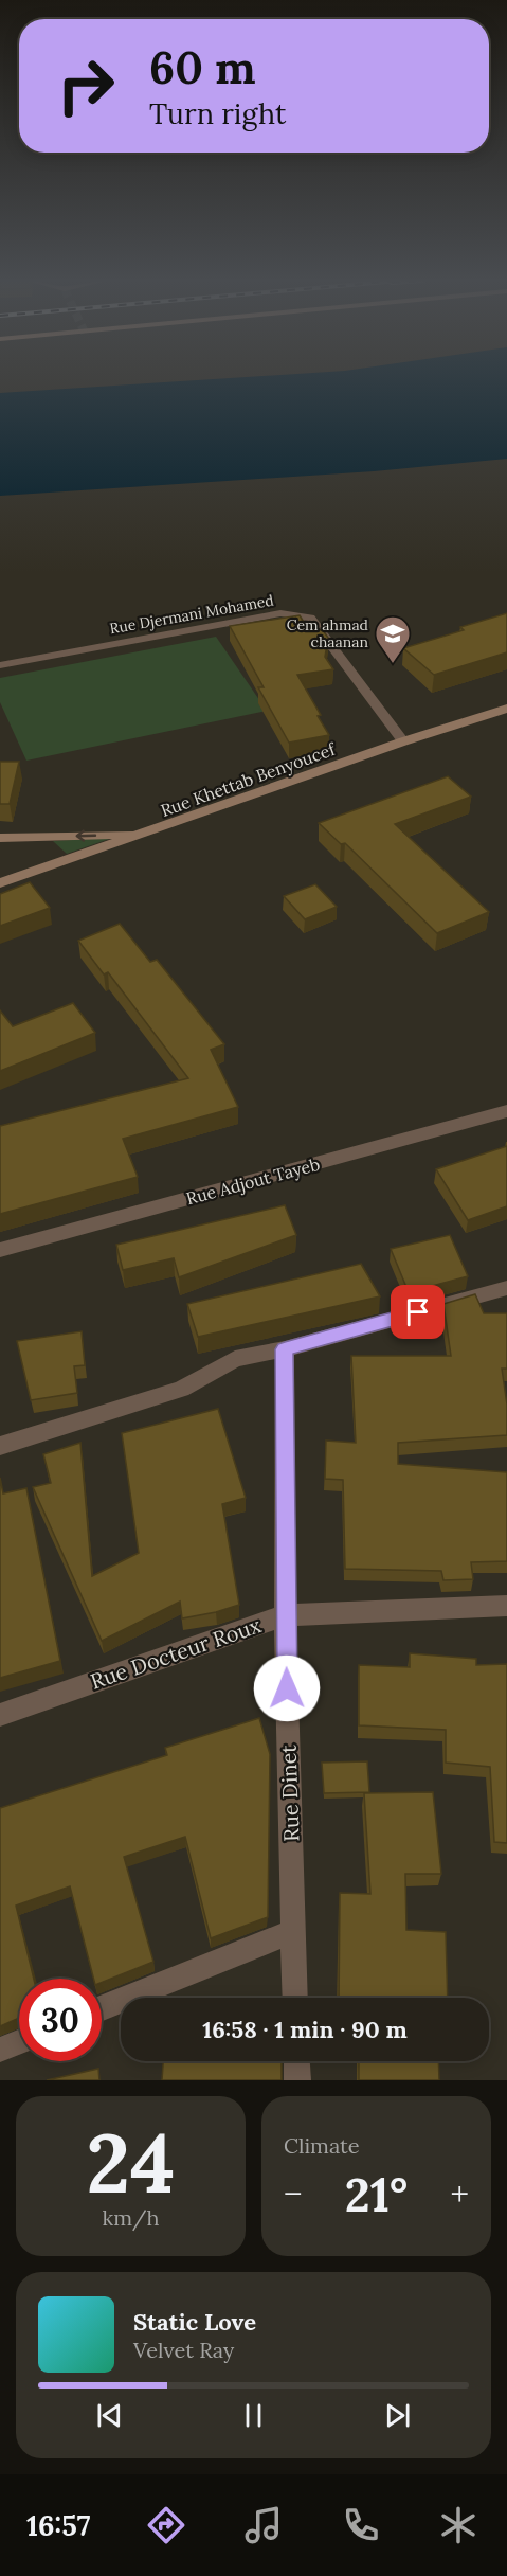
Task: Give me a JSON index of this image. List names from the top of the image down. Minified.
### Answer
{"streets":{"main road":["Rue Khettab Benyoucef"],"street":["Rue Djermani Mohamed","Rue Adjout Tayeb","Rue Docteur Roux","Rue Dinet"]},"crossings":[["Rue Djermani Mohamed","Rue Khettab Benyoucef"],["Rue Docteur Roux","Rue Dinet"]],"places":{"school or university":["Cem ahmad chaanan"]},"page":{"turn":["60 m","Turn right"],"limit":"30","trip":"16:58 · 1 min · 90 m","tile":[["24","km/h"],"Climate"],"heat":["−","21°","+"],"song":["Static Love","Velvet Ray"],"tabs":"16:57"}}
